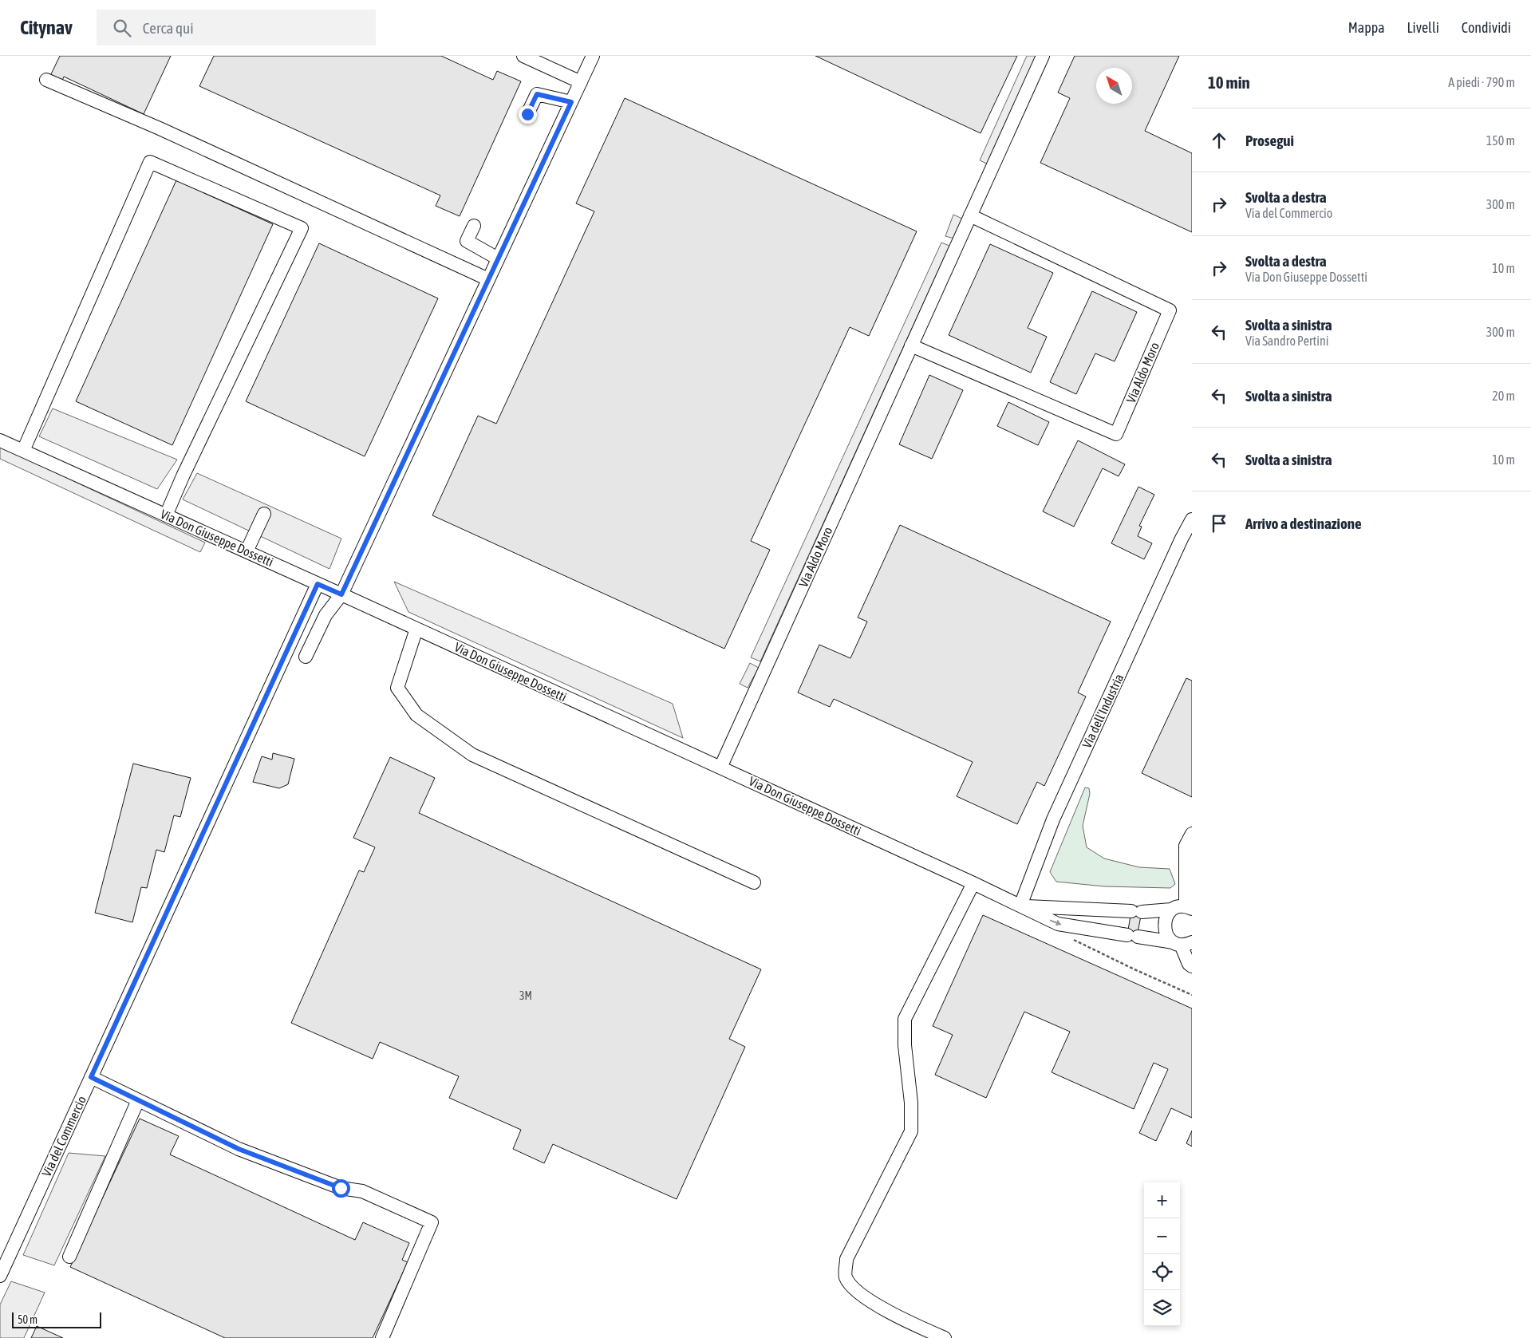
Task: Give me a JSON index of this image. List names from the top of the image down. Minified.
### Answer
{"streets":{"street":["Via Aldo Moro","Via Don Giuseppe Dossetti","Via dell’Industria","Via del Commercio"]},"crossings":[["Via Aldo Moro","Via Don Giuseppe Dossetti"],["Via Don Giuseppe Dossetti","Via dell’Industria"],["Via Don Giuseppe Dossetti","Via del Commercio"]],"house_numbers":["3M"],"scale_bar":"50 m","north":"top left","page":{"header":"Citynav","search":"Cerca qui","nav":["Mappa","Livelli","Condividi"],"heading":["10 min","A piedi · 790 m"],"list":[["Prosegui","150 m"],["Svolta a destra","Via del Commercio","300 m"],["Svolta a destra","Via Don Giuseppe Dossetti","10 m"],["Svolta a sinistra","Via Sandro Pertini","300 m"],["Svolta a sinistra","20 m"],["Svolta a sinistra","10 m"],"Arrivo a destinazione"],"map_buttons":["+","−"],"scale":"50 m"}}
